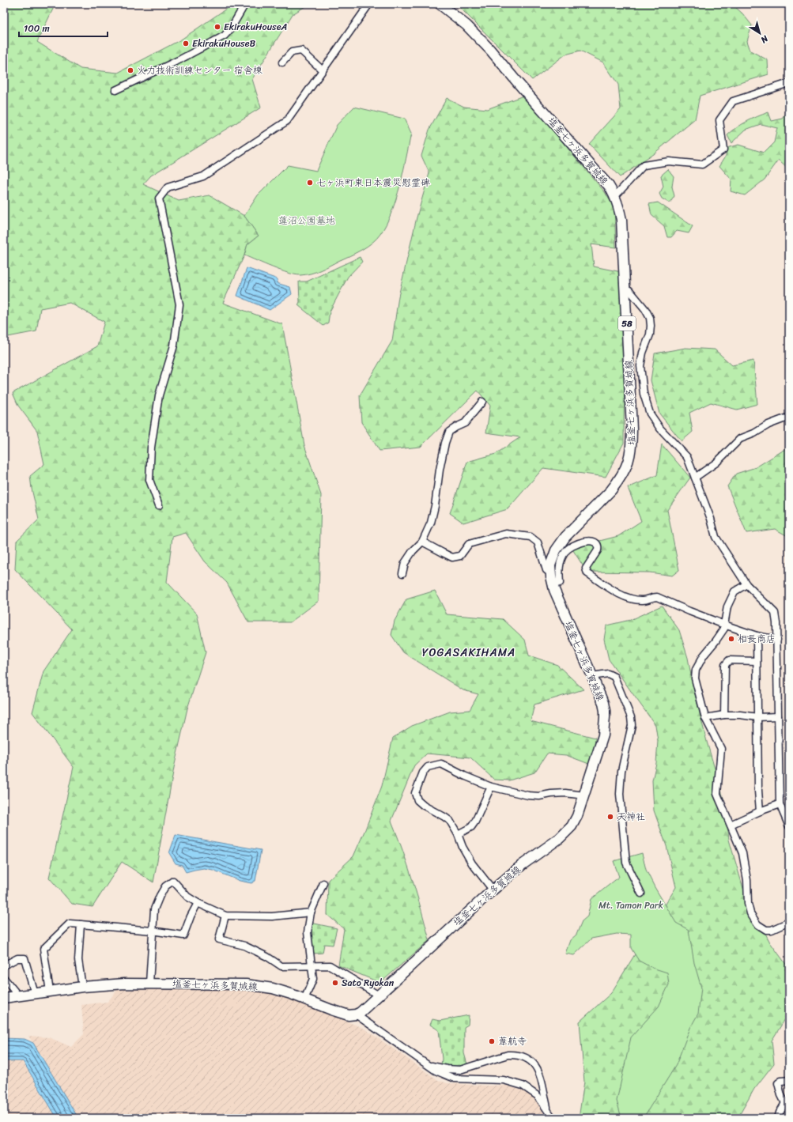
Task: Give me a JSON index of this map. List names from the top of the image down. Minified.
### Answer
{"streets":{"main road":["塩釜七ヶ浜多賀城線","58"]},"districts":["YOGASAKIHAMA"],"parks":["蓮沼公園墓地","Mt. Tamon Park"],"places":["EkirakuHouseA","EkirakuHouseB","火力技術訓練センター 宿舎棟","七ヶ浜町東日本震災慰霊碑","相長商店","天神社","Sato Ryokan","葦航寺"],"scale_bar":"100 m","north":"bottom right"}
